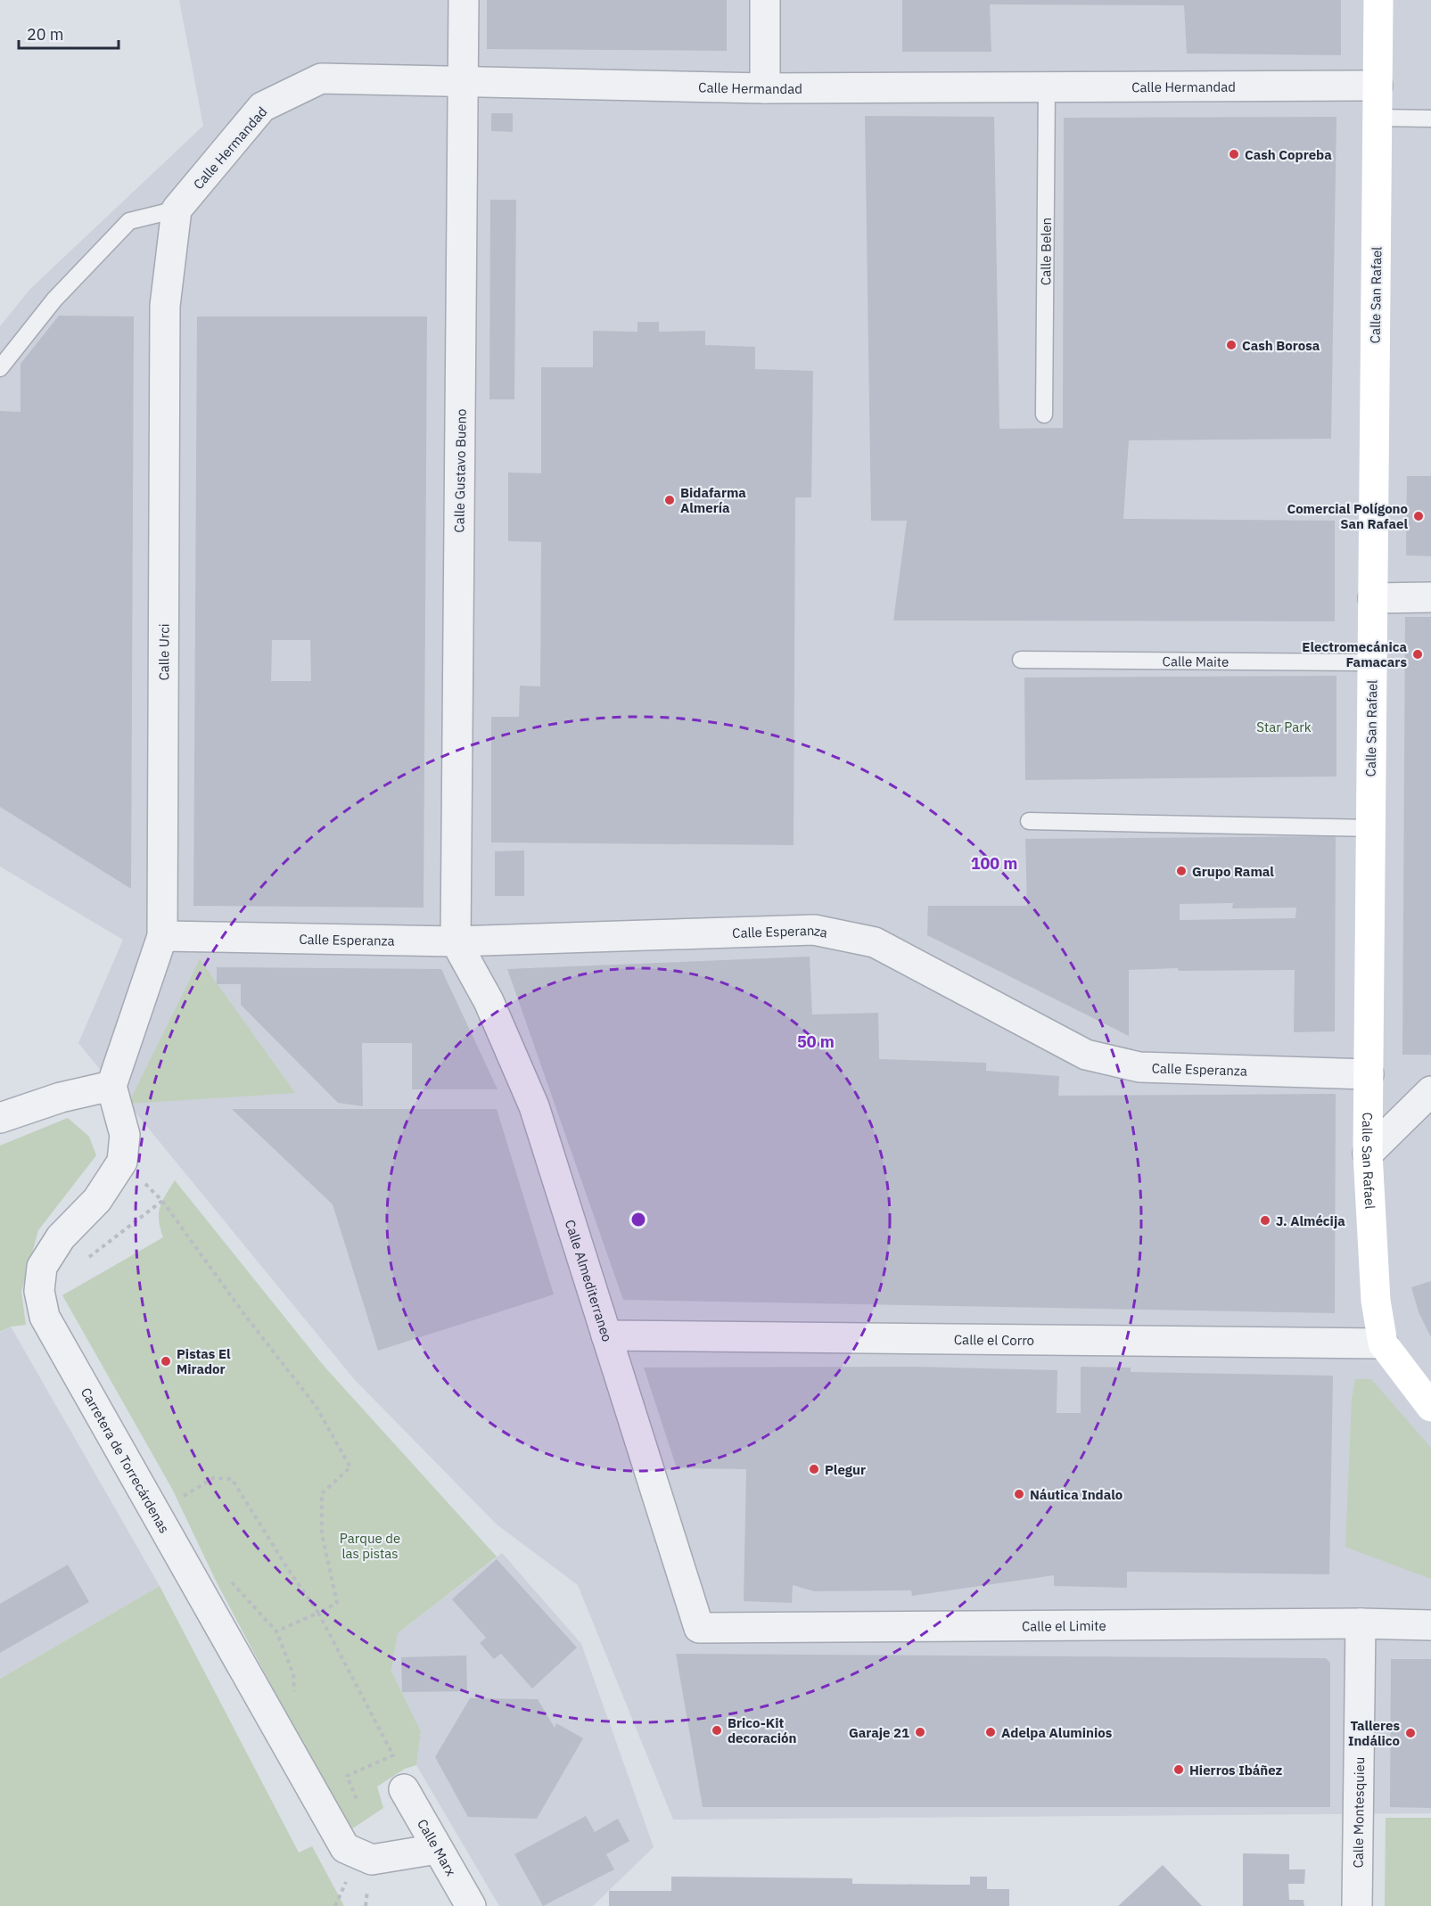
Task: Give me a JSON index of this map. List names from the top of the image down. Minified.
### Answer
{"streets":{"street":["Calle Hermandad","Calle San Rafael","Calle Gustavo Bueno","Calle Urci","Calle Esperanza","Calle Almediterraneo","Calle el Corro","Carretera de Torrecárdenas","Calle el Limite","Calle Montesquieu","Calle Marx"],"lane":["Calle Belen","Calle Maite"]},"crossings":[["Calle Hermandad","Calle Belen"],["Calle Hermandad","Calle San Rafael"],["Calle Hermandad","Calle Gustavo Bueno"],["Calle Hermandad","Calle Urci"],["Calle San Rafael","Calle Maite"],["Calle San Rafael","Calle Esperanza"],["Calle San Rafael","Calle el Corro"],["Calle Gustavo Bueno","Calle Esperanza"],["Calle Gustavo Bueno","Calle Almediterraneo"],["Calle Urci","Calle Esperanza"],["Calle Urci","Carretera de Torrecárdenas"],["Calle Esperanza","Calle Almediterraneo"],["Calle Almediterraneo","Calle el Corro"],["Calle Almediterraneo","Calle el Limite"],["Carretera de Torrecárdenas","Calle Marx"],["Calle el Limite","Calle Montesquieu"]],"parks":["Star Park","Parque de las pistas"],"places":["Cash Copreba","Cash Borosa","Bidafarma Almería","Comercial Polígono San Rafael","Electromecánica Famacars","Grupo Ramal","J. Almécija","Pistas El Mirador","Plegur","Náutica Indalo","Brico-Kit decoración","Garaje 21","Adelpa Aluminios","Talleres Indálico","Hierros Ibáñez"],"scale_bar":"20 m","rings":["100 m","50 m"]}
